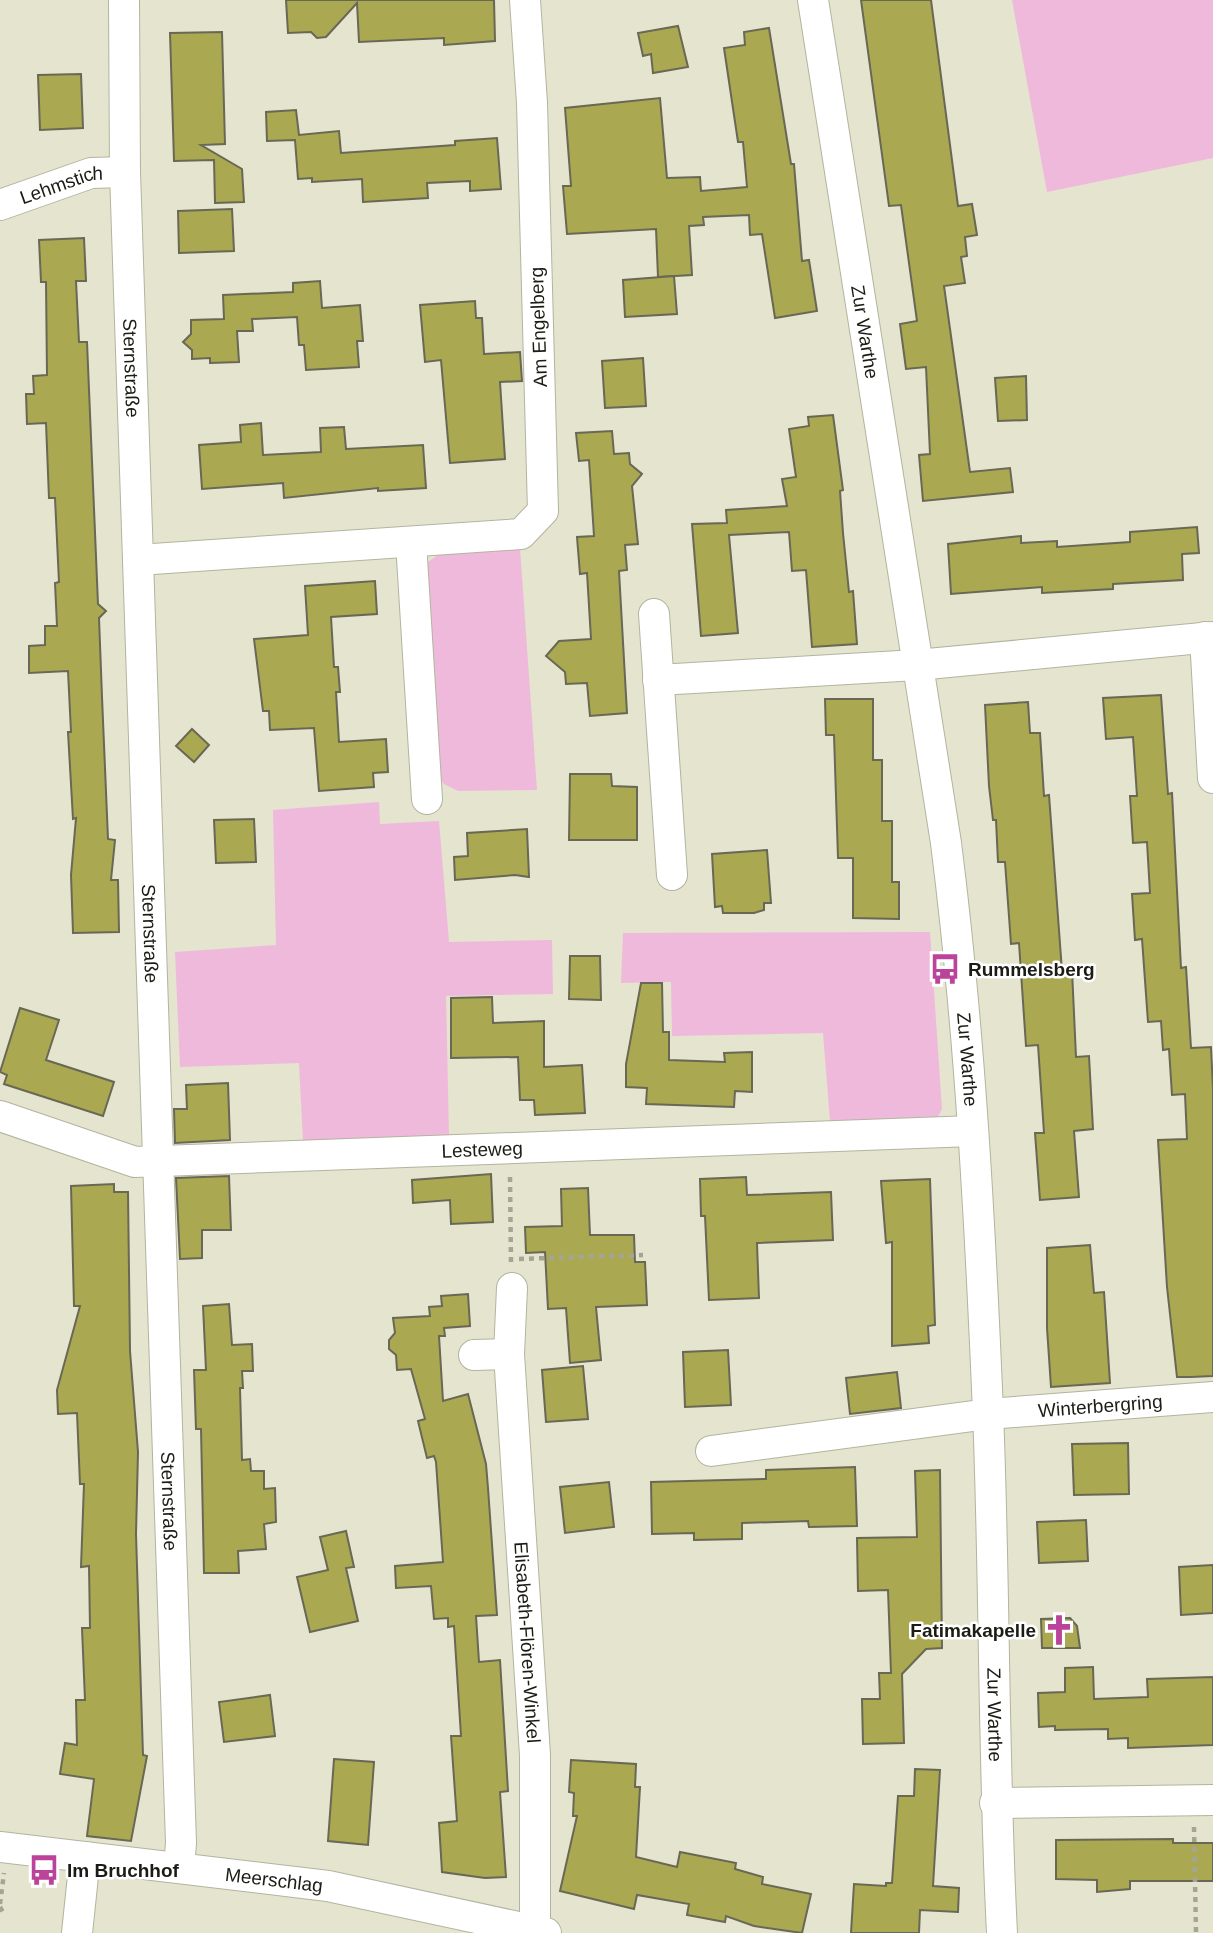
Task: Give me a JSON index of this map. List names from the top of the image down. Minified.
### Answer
{"streets":{"street":["Lehmstich","Am Engelberg","Zur Warthe","Sternstraße","Lesteweg","Winterbergring","Elisabeth-Flören-Winkel","Meerschlag"]},"crossings":[["Lehmstich","Sternstraße"],["Am Engelberg","Sternstraße"],["Zur Warthe","Lesteweg"],["Zur Warthe","Winterbergring"],["Sternstraße","Lesteweg"],["Sternstraße","Meerschlag"],["Elisabeth-Flören-Winkel","Meerschlag"]],"places":{"bus stop":["Rummelsberg","Im Bruchhof"],"church":["Fatimakapelle"]}}
